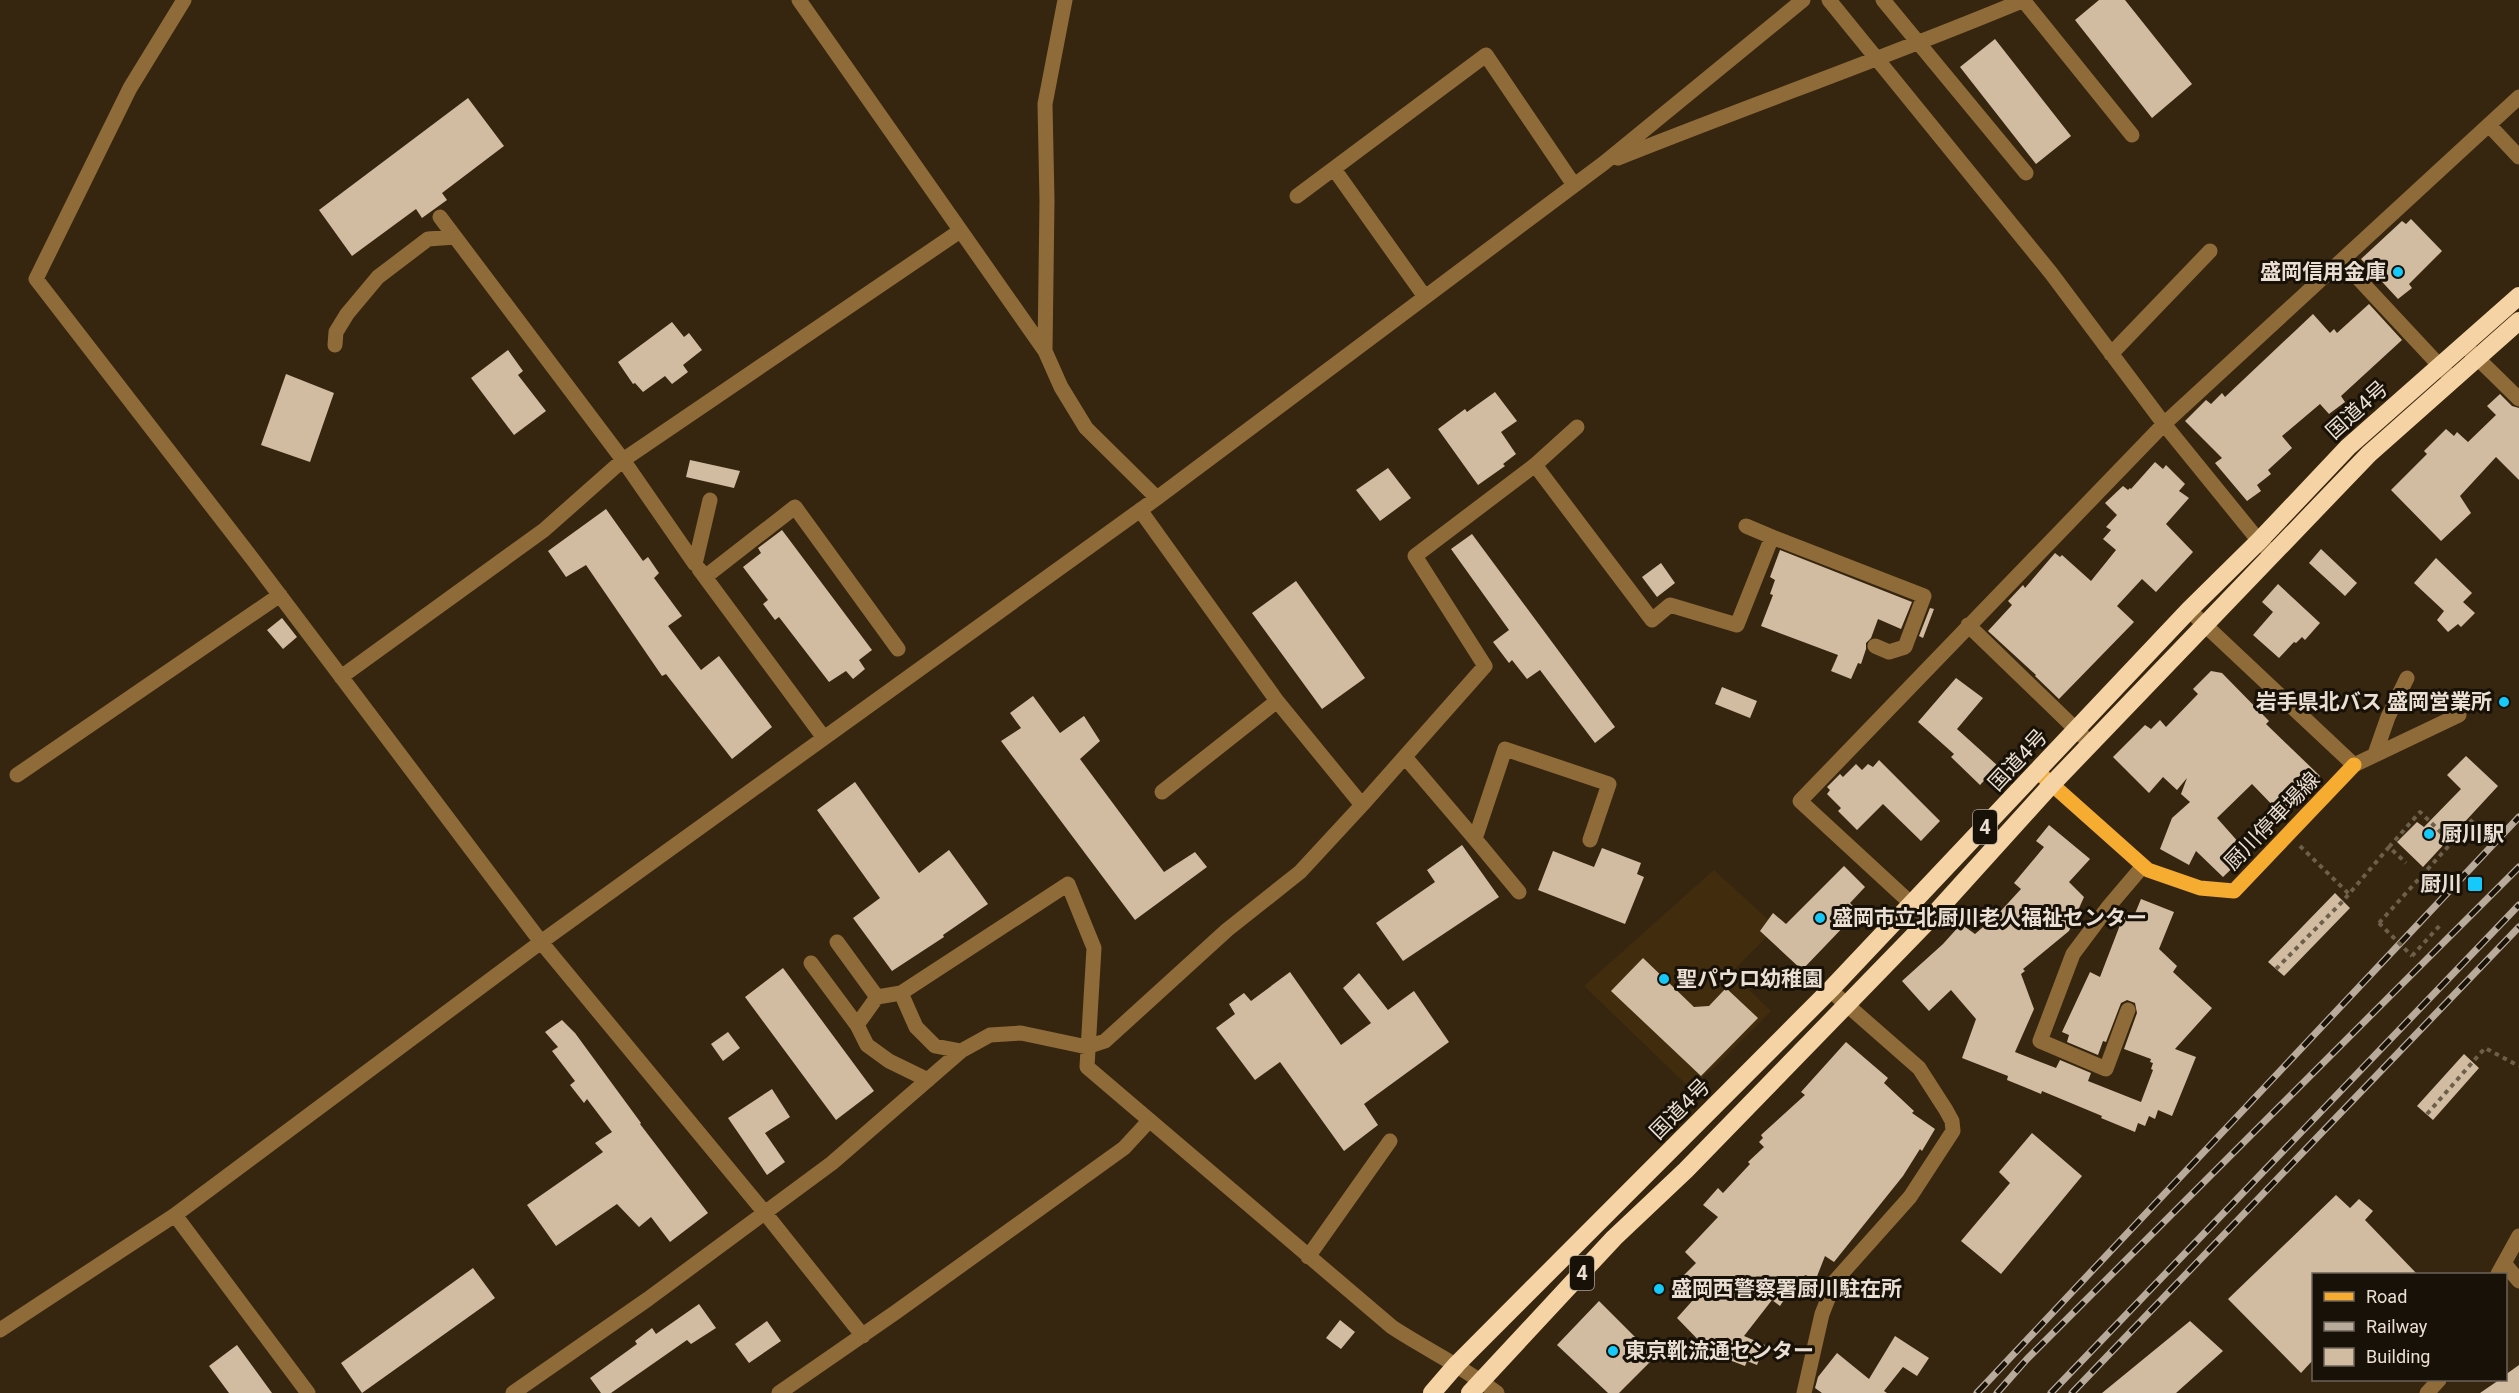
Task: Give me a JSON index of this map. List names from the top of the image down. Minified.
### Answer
{"streets":{"highway":["国道4号","4"],"main road":["厨川停車場線"]},"crossings":[["国道4号","厨川停車場線"]],"places":{"other":["盛岡信用金庫","岩手県北バス 盛岡営業所","厨川駅","盛岡市立北厨川老人福祉センター","聖パウロ幼稚園","盛岡西警察署厨川駐在所","東京靴流通センター"],"transit":["厨川"]},"legend":["Road","Railway","Building"]}
